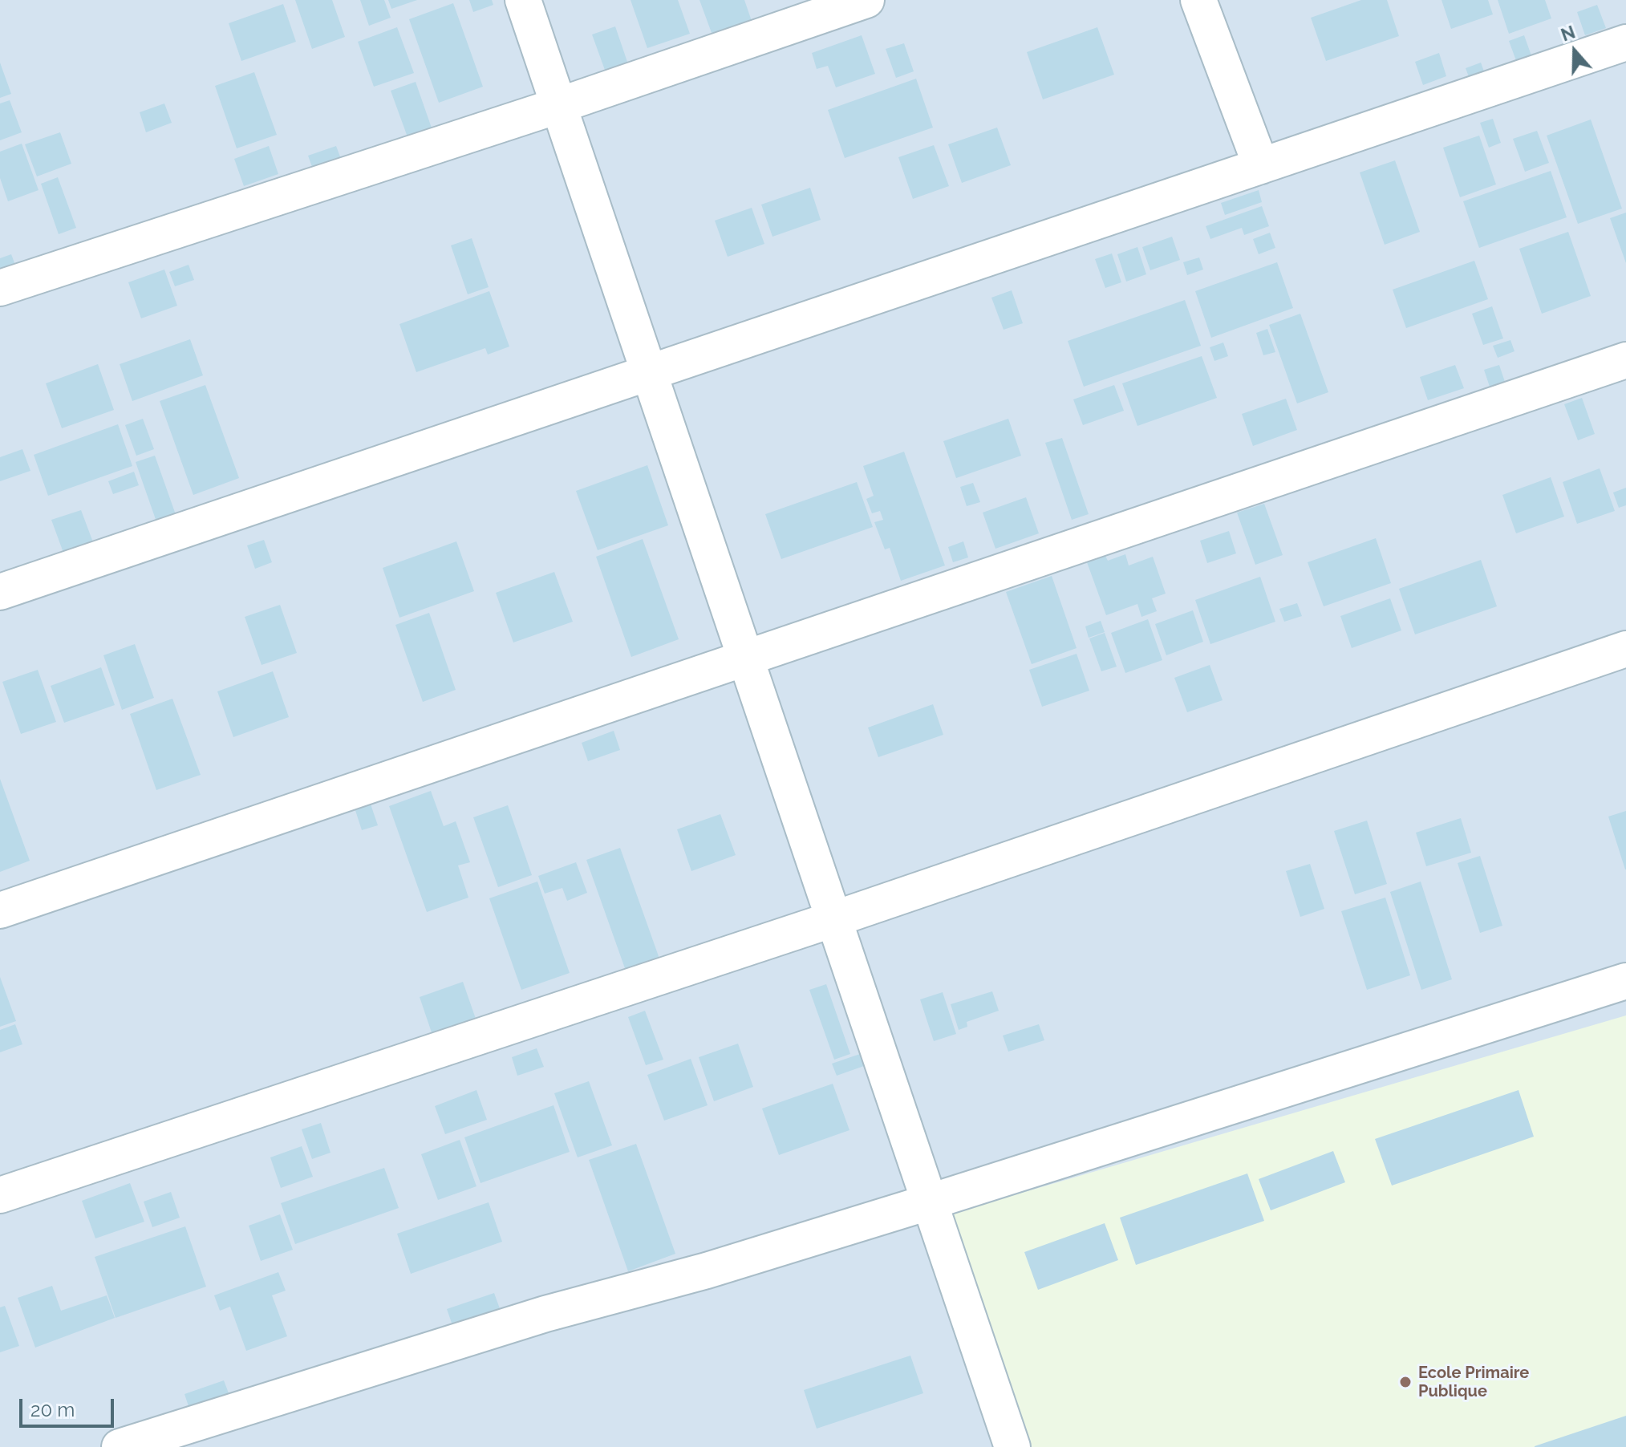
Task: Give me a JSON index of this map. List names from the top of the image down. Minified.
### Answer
{"places":["Ecole Primaire Publique"],"scale_bar":"20 m","north":"top"}
